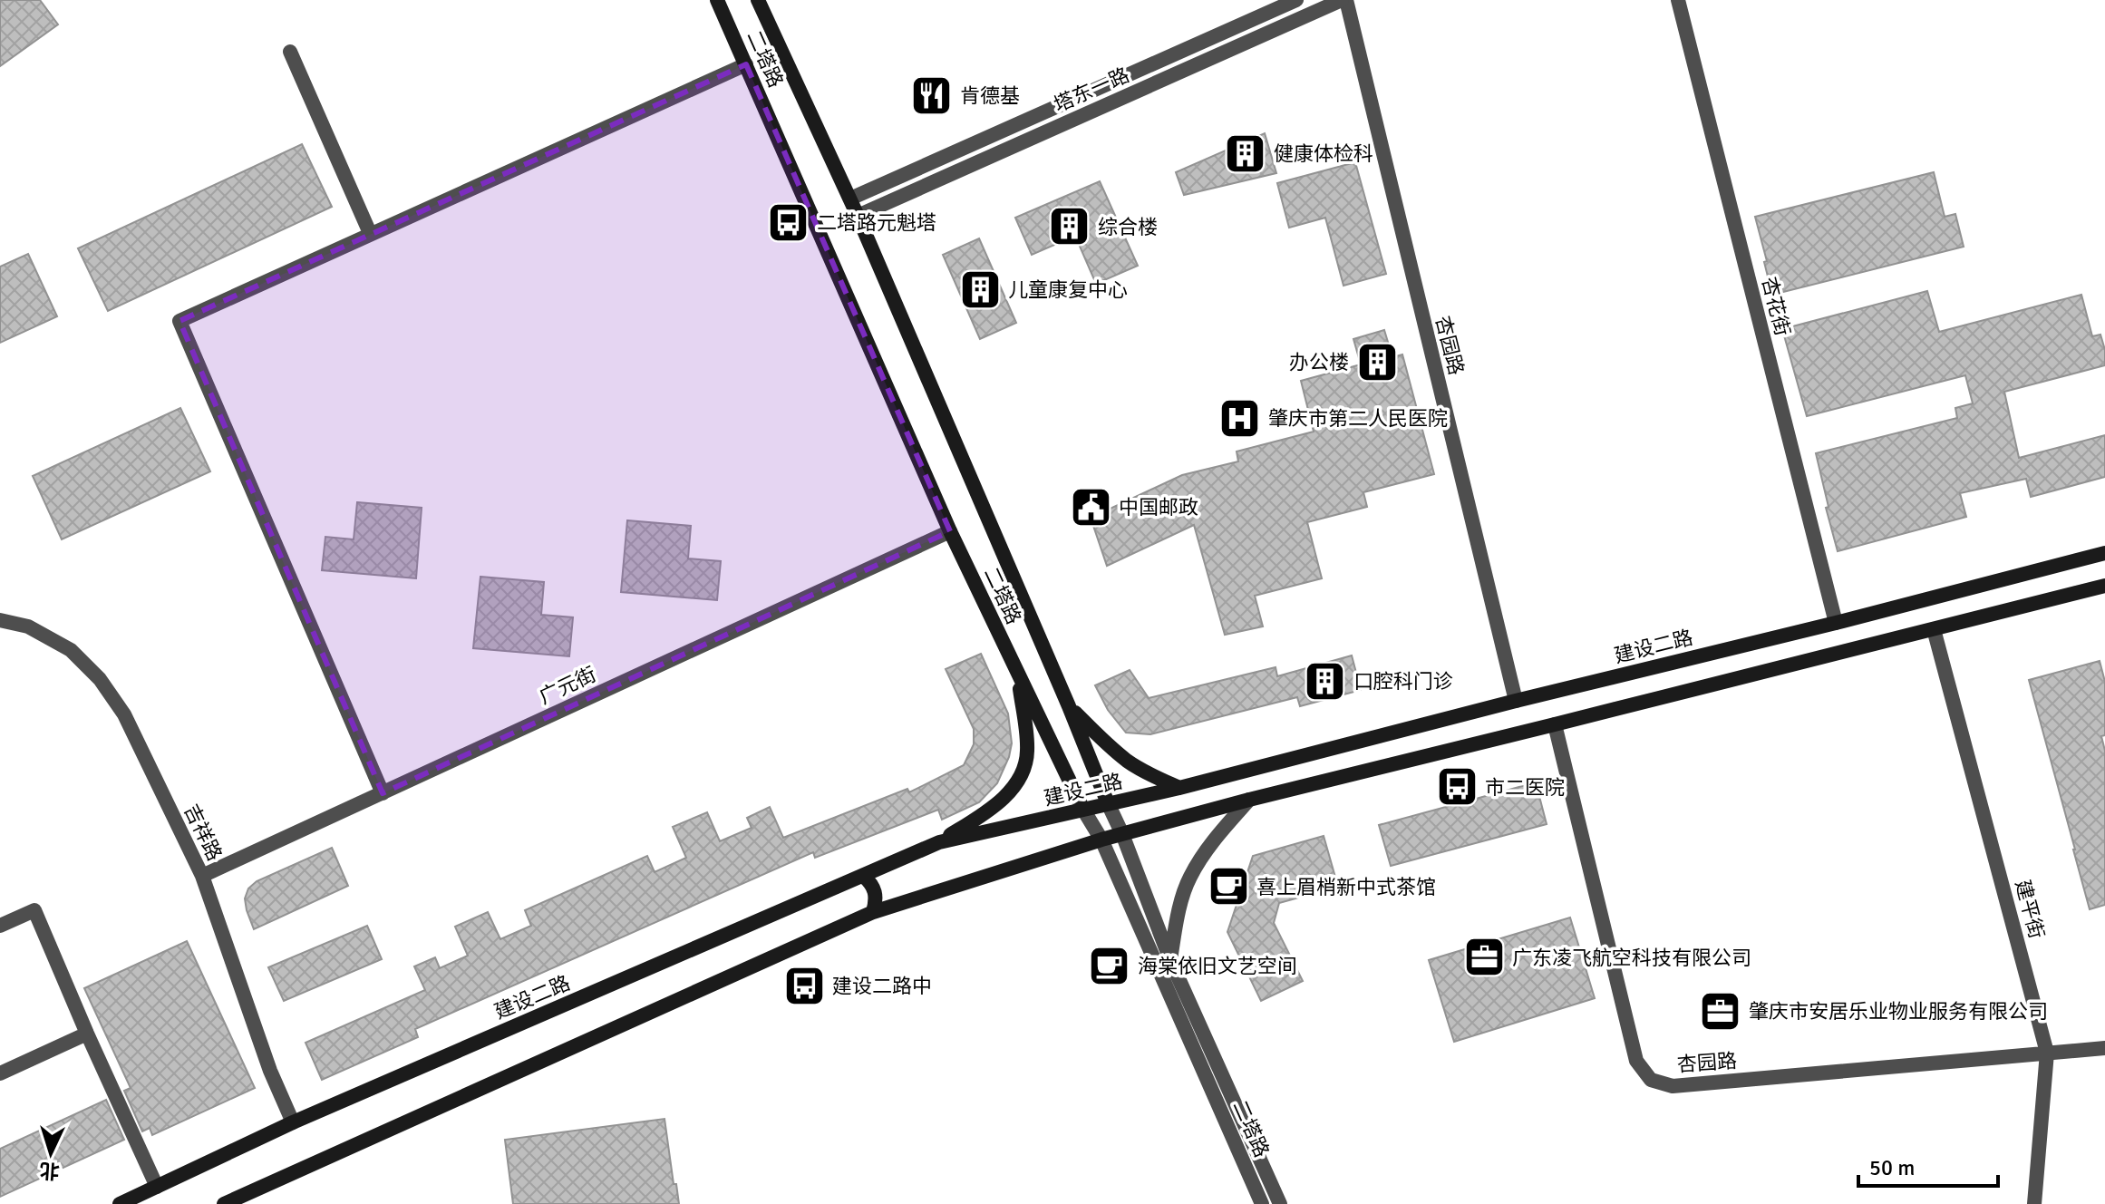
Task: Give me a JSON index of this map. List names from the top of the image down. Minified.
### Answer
{"streets":{"main road":["二塔路","建设二路"],"street":["塔东一路","杏花街","杏园路","广元街","吉祥路","建平街"]},"crossings":[["二塔路","塔东一路"],["二塔路","建设二路"],["二塔路","广元街"],["塔东一路","杏园路"],["杏花街","建设二路"],["杏园路","建设二路"],["杏园路","建平街"],["建设二路","吉祥路"],["广元街","吉祥路"]],"places":{"restaurant":["肯德基"],"building":["健康体检科","综合楼","儿童康复中心","办公楼","口腔科门诊"],"bus stop":["二塔路元魁塔","市二医院","建设二路中"],"hospital":["肇庆市第二人民医院"],"public building":["中国邮政"],"cafe":["喜上眉梢新中式茶馆","海棠依旧文艺空间"],"office":["广东凌飞航空科技有限公司","肇庆市安居乐业物业服务有限公司"]},"scale_bar":"50 m","north":"bottom"}
